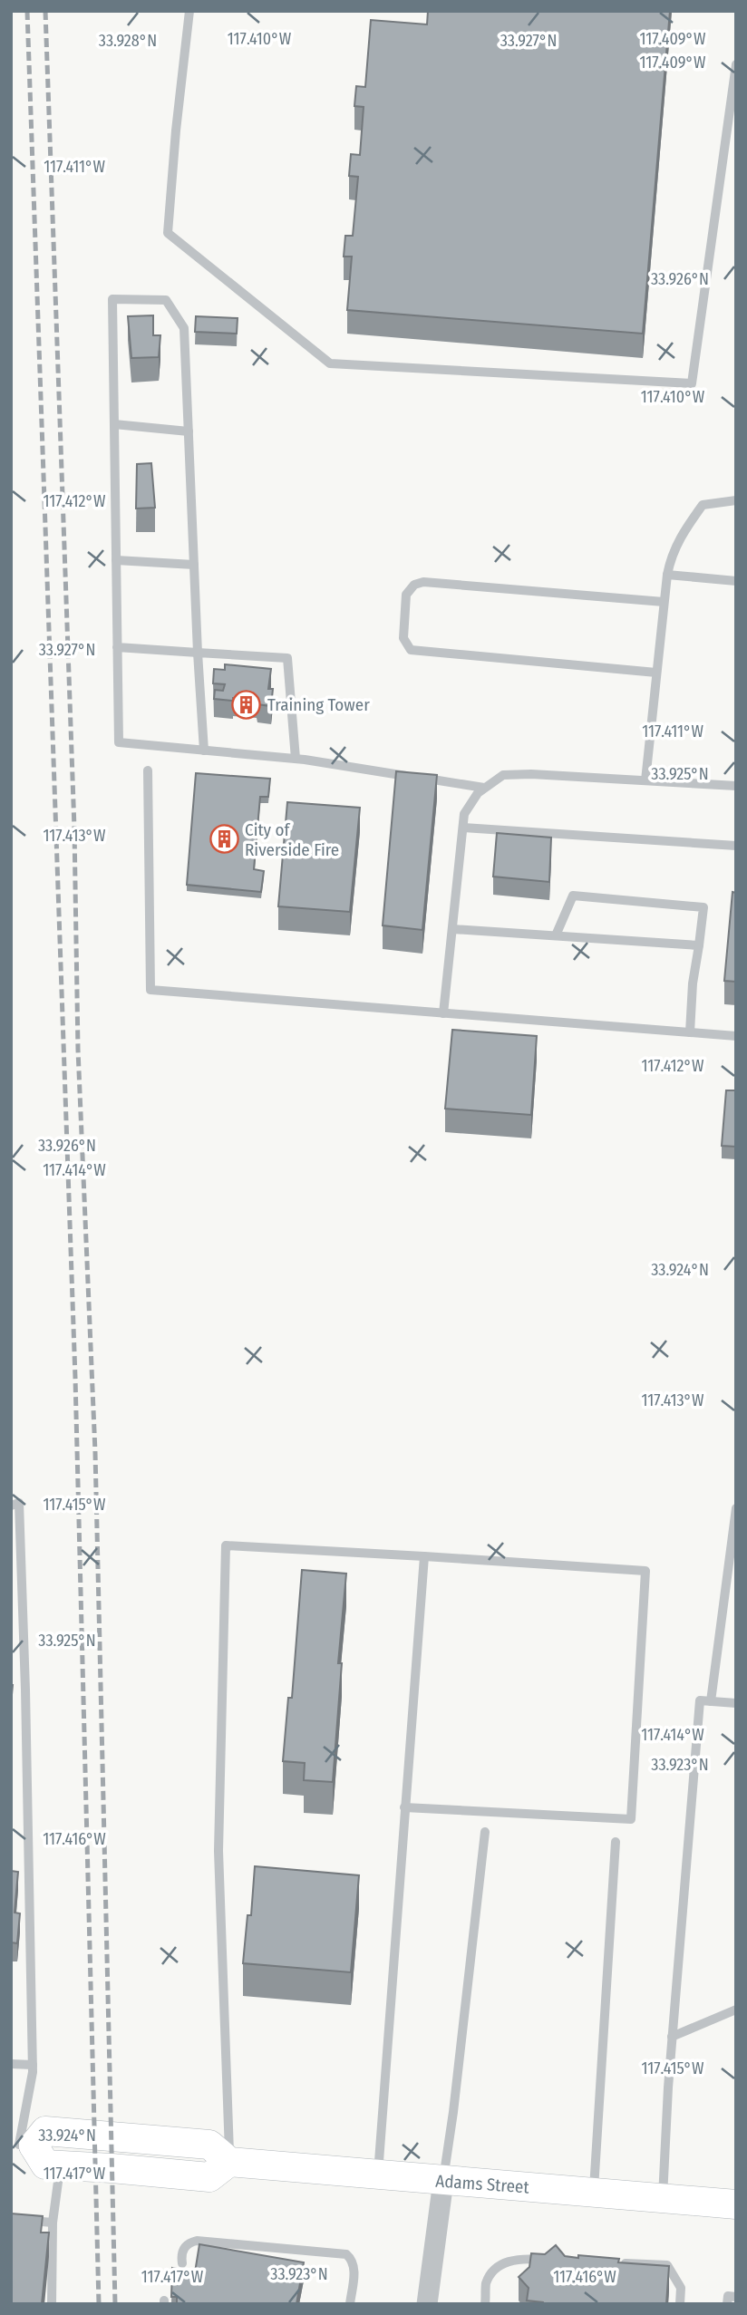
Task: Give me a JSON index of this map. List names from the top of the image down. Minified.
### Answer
{"streets":{"main road":["Adams Street"]},"places":{"building":["Training Tower","City of Riverside Fire"]},"coordinates":["117.410°W","117.409°W","33.928°N","33.927°N","117.411°W","33.926°N","117.412°W","33.925°N","117.413°W","117.414°W","33.924°N","117.415°W","33.923°N","117.416°W","117.417°W"]}
